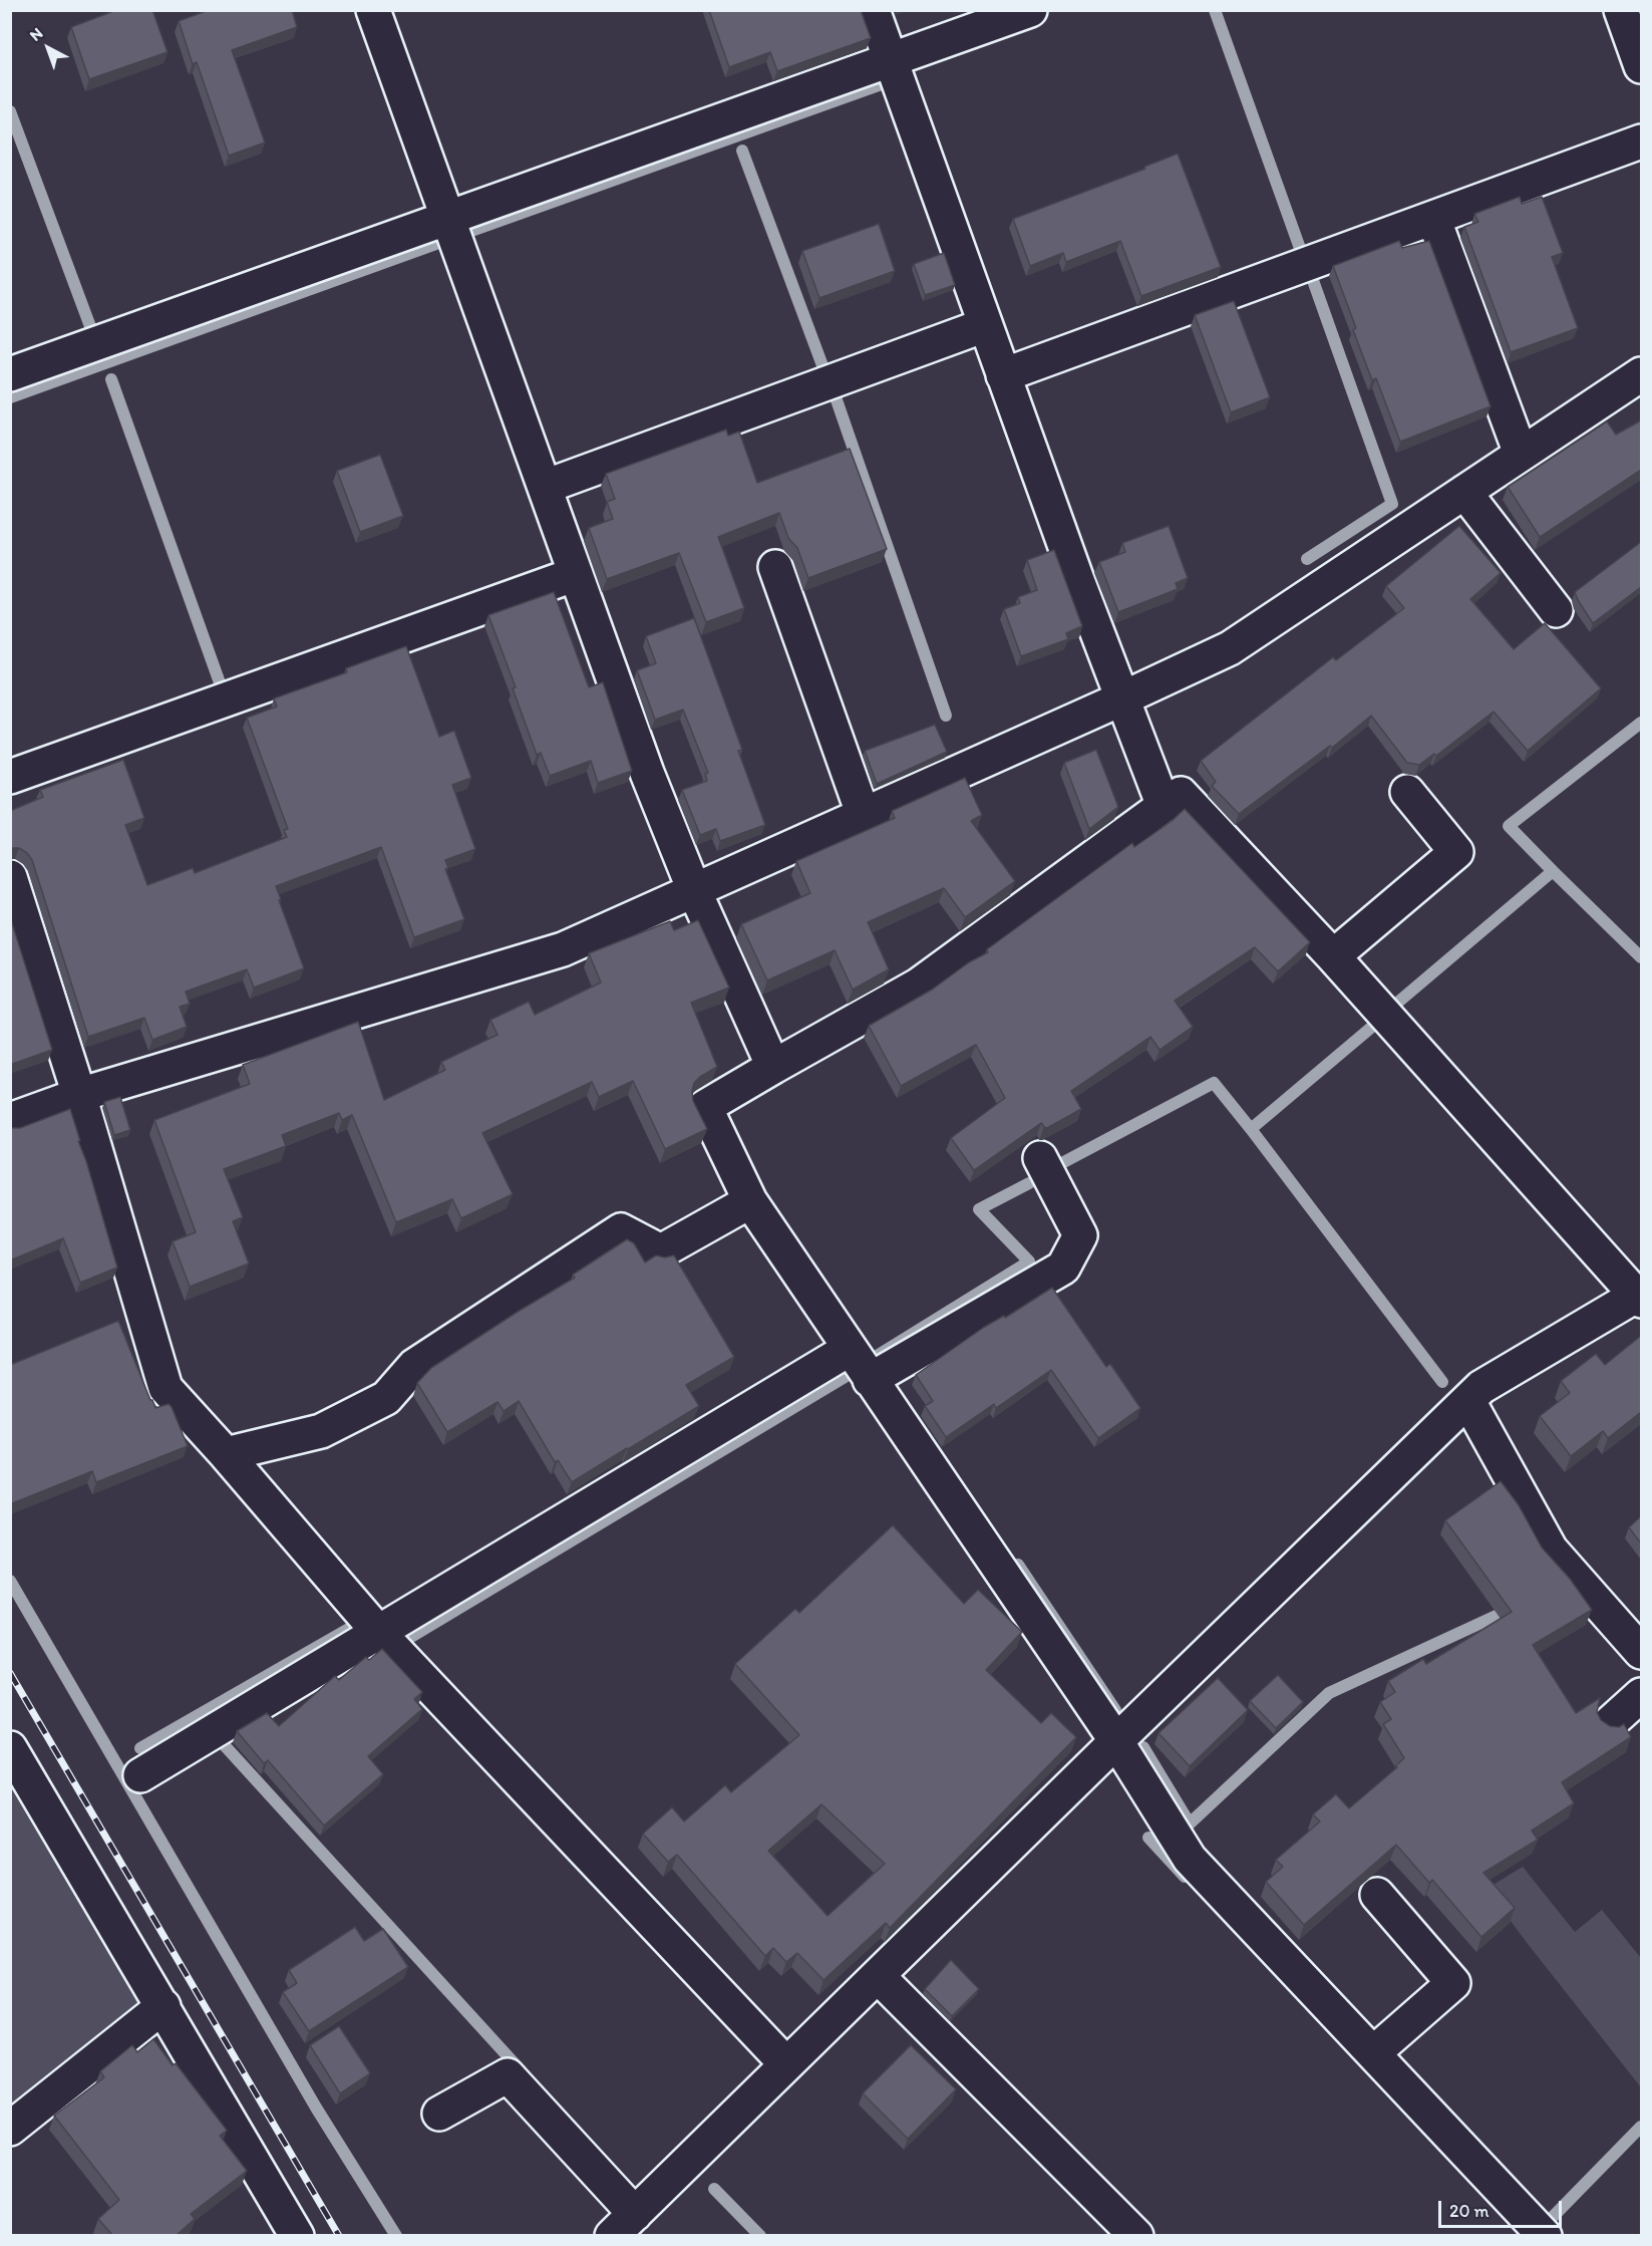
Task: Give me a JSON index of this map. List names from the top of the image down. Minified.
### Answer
{"scale_bar":"20 m","north":"top left"}
